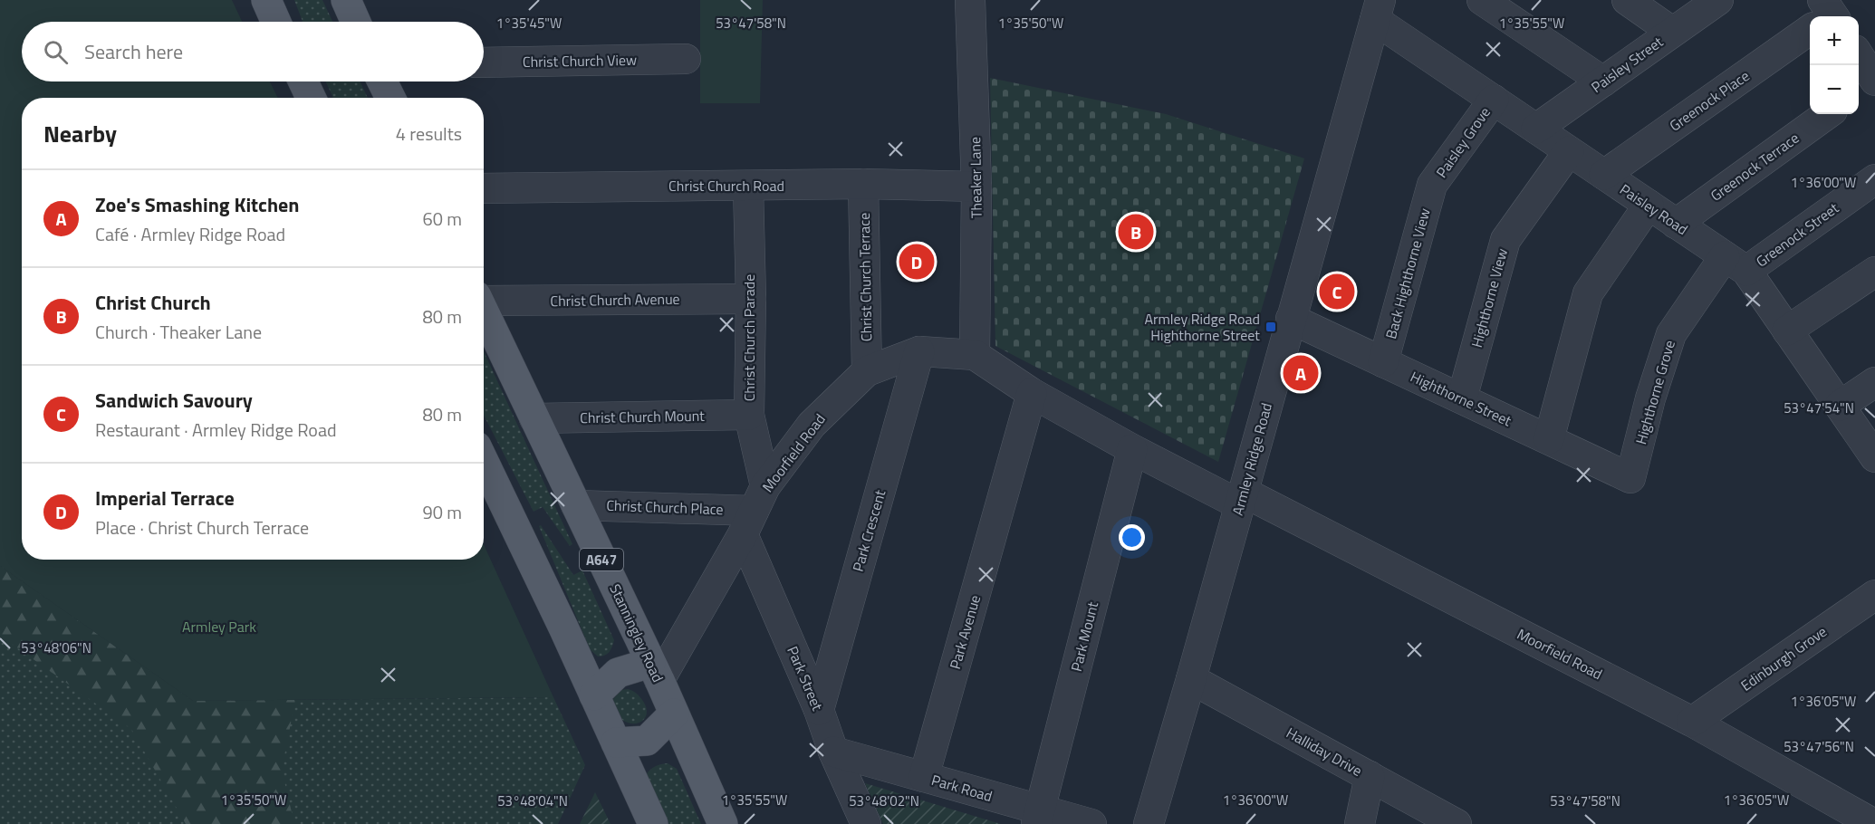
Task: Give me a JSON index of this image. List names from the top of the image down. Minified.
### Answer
{"streets":{"main road":["A647","Stanningley Road"],"street":["Christ Church View","Paisley Street","Greenock Place","Paisley Grove","Greenock Terrace","Theaker Lane","Christ Church Road","Paisley Road","Greenock Street","Back Highthorne View","Christ Church Terrace","Highthorne View","Christ Church Avenue","Christ Church Parade","Highthorne Grove","Highthorne Street","Christ Church Mount","Moorfield Road","Armley Ridge Road","Christ Church Place","Park Crescent","Park Avenue","Park Mount","Edinburgh Grove","Park Street","Halliday Drive","Park Road"]},"crossings":[["Paisley Street","Paisley Road"],["Greenock Place","Paisley Road"],["Paisley Grove","Paisley Road"],["Paisley Grove","Back Highthorne View"],["Greenock Terrace","Paisley Road"],["Theaker Lane","Christ Church Road"],["Theaker Lane","Moorfield Road"],["Christ Church Road","Christ Church Terrace"],["Christ Church Road","Christ Church Parade"],["Paisley Road","Greenock Street"],["Paisley Road","Highthorne View"],["Paisley Road","Highthorne Grove"],["Paisley Road","Armley Ridge Road"],["Greenock Street","Highthorne Grove"],["Back Highthorne View","Highthorne Street"],["Christ Church Terrace","Moorfield Road"],["Highthorne View","Highthorne Street"],["Christ Church Avenue","Christ Church Parade"],["Christ Church Parade","Christ Church Mount"],["Christ Church Parade","Moorfield Road"],["Christ Church Parade","Christ Church Place"],["Christ Church Parade","Park Street"],["Highthorne Grove","Highthorne Street"],["Highthorne Street","Armley Ridge Road"],["Christ Church Mount","Stanningley Road"],["Moorfield Road","Armley Ridge Road"],["Moorfield Road","Christ Church Place"],["Moorfield Road","Park Crescent"],["Moorfield Road","Park Avenue"],["Moorfield Road","Stanningley Road"],["Moorfield Road","Park Mount"],["Moorfield Road","Edinburgh Grove"],["Moorfield Road","Park Street"],["Armley Ridge Road","Halliday Drive"],["Christ Church Place","Stanningley Road"],["Christ Church Place","Park Street"],["Park Crescent","Park Street"],["Park Avenue","Park Road"],["Park Mount","Park Road"],["Park Street","Park Road"]],"parks":["Armley Park"],"places":{"transit":["Armley Ridge Road Highthorne Street"]},"page":{"map_buttons":["+","−"],"search":"Search here","heading":["Nearby","4 results"],"list":[{"mark":"A","name":"Zoe's Smashing Kitchen","note":"Café · Armley Ridge Road","value":"60 m"},{"mark":"B","name":"Christ Church","note":"Church · Theaker Lane","value":"80 m"},{"mark":"C","name":"Sandwich Savoury","note":"Restaurant · Armley Ridge Road","value":"80 m"},{"mark":"D","name":"Imperial Terrace","note":"Place · Christ Church Terrace","value":"90 m"}],"pins":["B","D","C","A"]},"coordinates":["53°47'58\"N","1°35'45\"W","1°35'50\"W","1°35'55\"W","1°36'00\"W","53°47'54\"N","53°48'06\"N","1°36'05\"W","53°47'56\"N","53°48'04\"N","53°48'02\"N"]}
